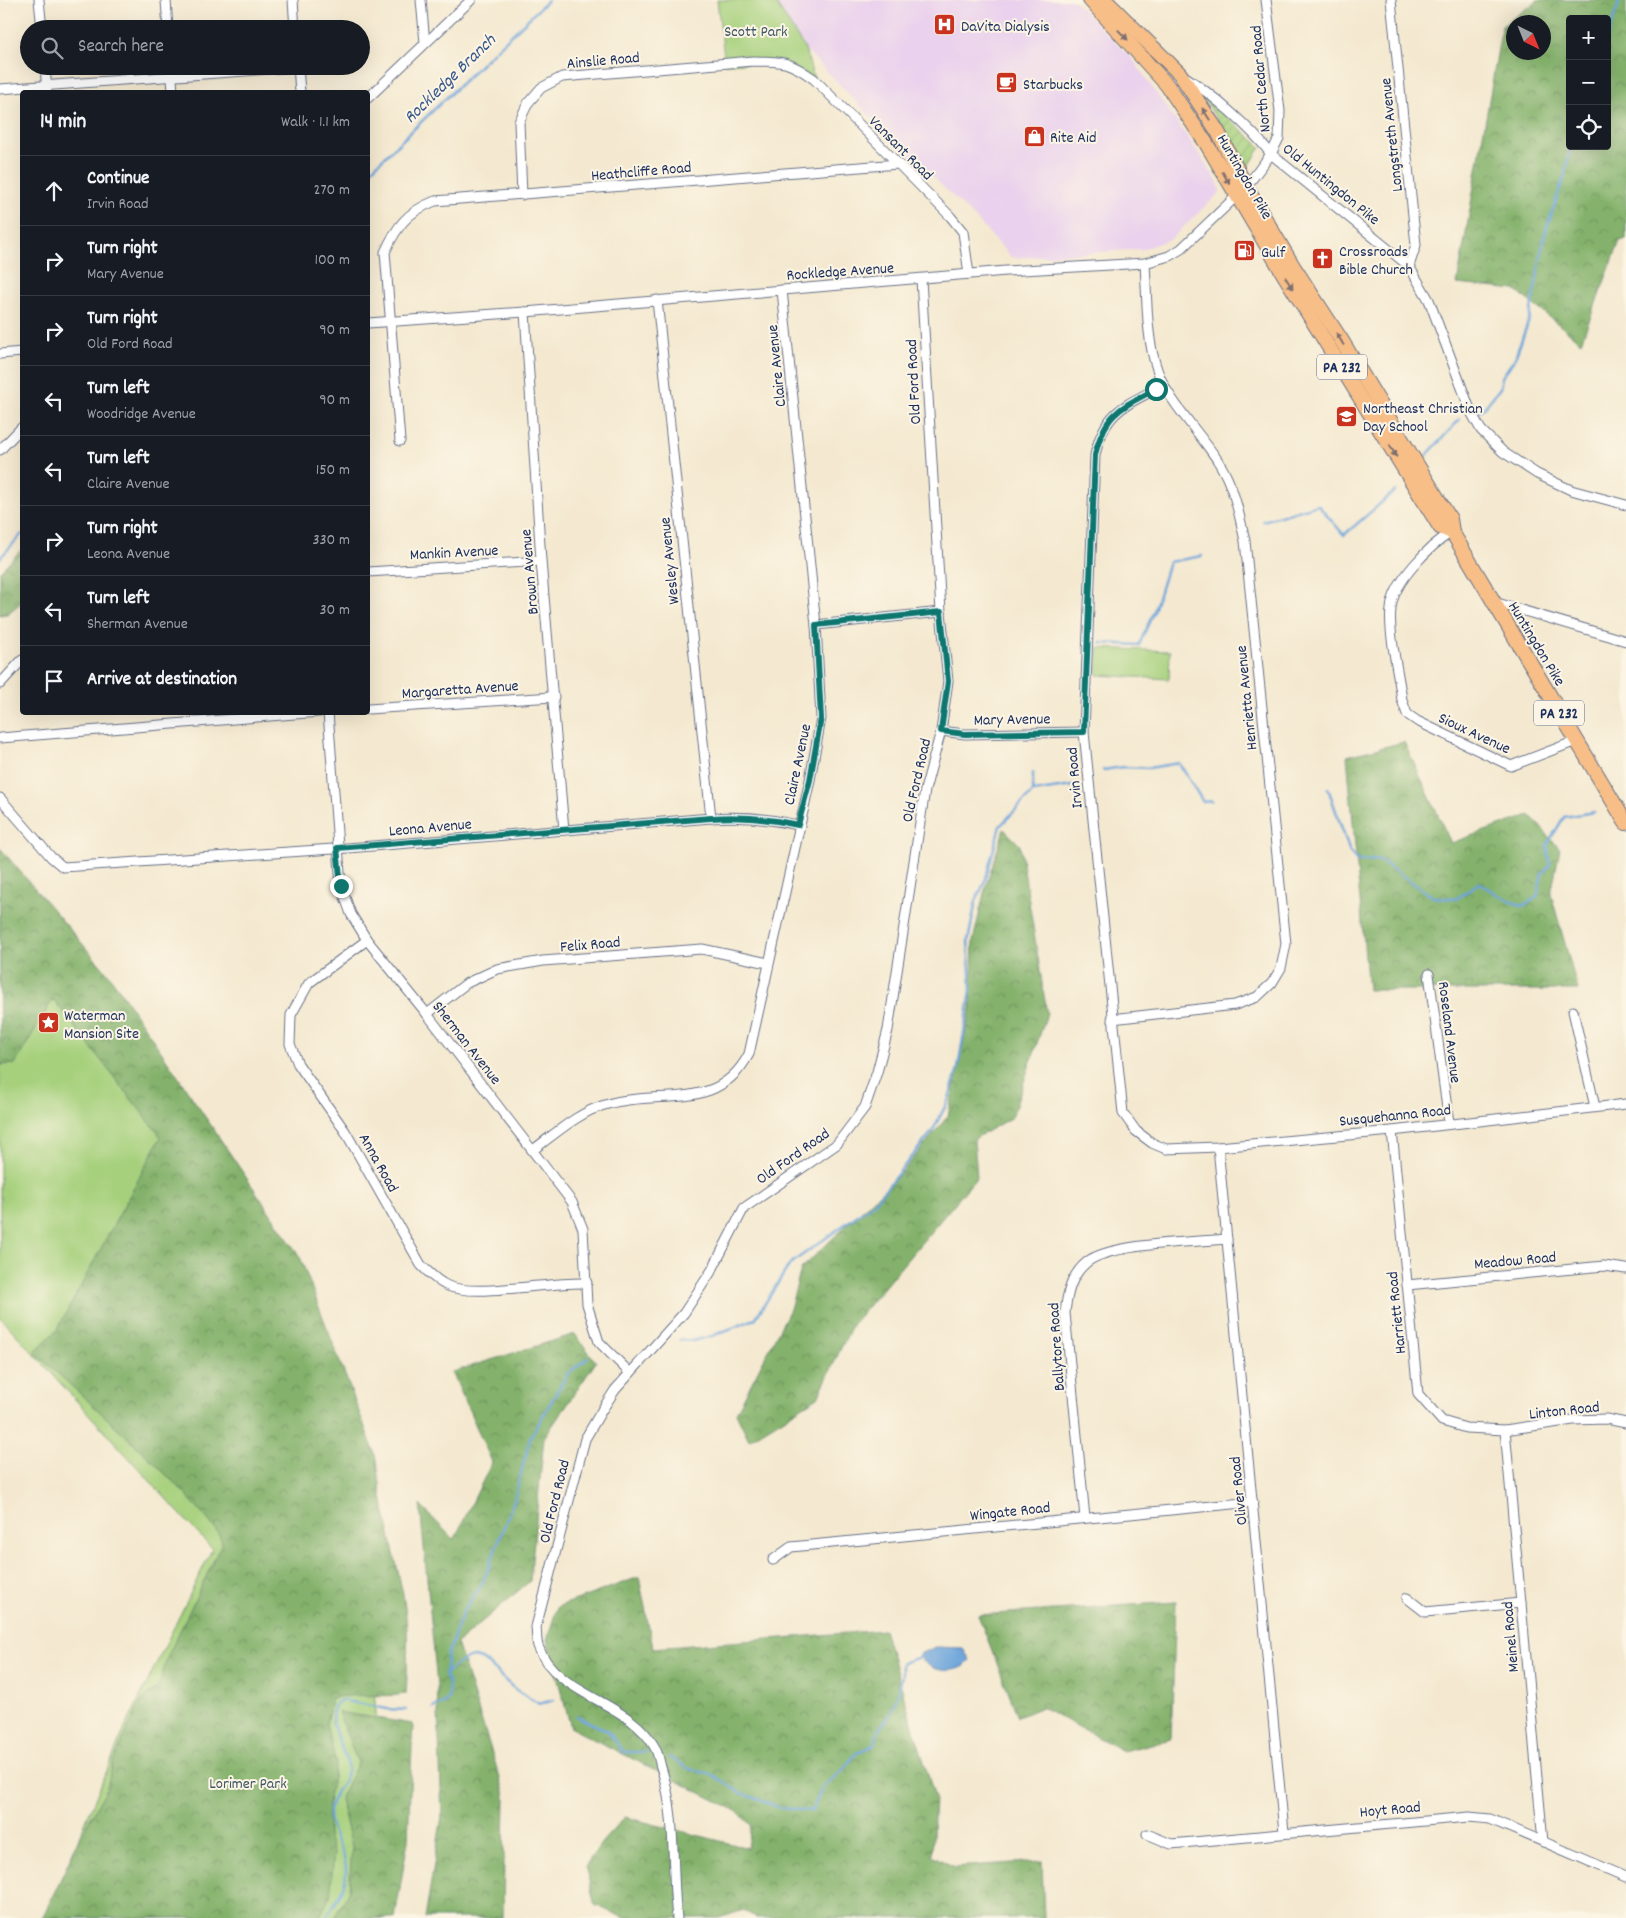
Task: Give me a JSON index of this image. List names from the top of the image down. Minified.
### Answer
{"streets":{"main road":["Huntingdon Pike","PA 232"],"street":["Ainslie Road","North Cedar Road","Longstreth Avenue","Vansant Road","Heathcliffe Road","Old Huntingdon Pike","Rockledge Avenue","Claire Avenue","Old Ford Road","Mankin Avenue","Wesley Avenue","Brown Avenue","Margaretta Avenue","Henrietta Avenue","Mary Avenue","Sioux Avenue","Irvin Road","Leona Avenue","Felix Road","Roseland Avenue","Sherman Avenue","Susquehanna Road","Anna Road","Meadow Road","Harriett Road","Ballytore Road","Linton Road","Oliver Road","Wingate Road","Meinel Road","Hoyt Road"]},"crossings":[["Ainslie Road","Vansant Road"],["Ainslie Road","Heathcliffe Road"],["North Cedar Road","Old Huntingdon Pike"],["North Cedar Road","Rockledge Avenue"],["Longstreth Avenue","Old Huntingdon Pike"],["Vansant Road","Heathcliffe Road"],["Vansant Road","Rockledge Avenue"],["Heathcliffe Road","Rockledge Avenue"],["Huntingdon Pike","Old Huntingdon Pike"],["Huntingdon Pike","Rockledge Avenue"],["Huntingdon Pike","Sioux Avenue"],["Old Huntingdon Pike","Rockledge Avenue"],["Rockledge Avenue","Claire Avenue"],["Rockledge Avenue","Old Ford Road"],["Rockledge Avenue","Wesley Avenue"],["Rockledge Avenue","Brown Avenue"],["Rockledge Avenue","Henrietta Avenue"],["Claire Avenue","Leona Avenue"],["Claire Avenue","Felix Road"],["Claire Avenue","Sherman Avenue"],["Old Ford Road","Mary Avenue"],["Old Ford Road","Sherman Avenue"],["Mankin Avenue","Brown Avenue"],["Wesley Avenue","Leona Avenue"],["Brown Avenue","Margaretta Avenue"],["Brown Avenue","Leona Avenue"],["Henrietta Avenue","Irvin Road"],["Mary Avenue","Irvin Road"],["Irvin Road","Susquehanna Road"],["Leona Avenue","Sherman Avenue"],["Felix Road","Sherman Avenue"],["Roseland Avenue","Susquehanna Road"],["Sherman Avenue","Anna Road"],["Susquehanna Road","Harriett Road"],["Susquehanna Road","Oliver Road"],["Meadow Road","Harriett Road"],["Harriett Road","Linton Road"],["Harriett Road","Meinel Road"],["Ballytore Road","Oliver Road"],["Ballytore Road","Wingate Road"],["Linton Road","Meinel Road"],["Oliver Road","Wingate Road"],["Oliver Road","Hoyt Road"],["Meinel Road","Hoyt Road"]],"water":["Rockledge Branch"],"parks":["Scott Park","Lorimer Park"],"places":{"hospital":["DaVita Dialysis"],"cafe":["Starbucks"],"shop":["Rite Aid"],"fuel station":["Gulf"],"church":["Crossroads Bible Church"],"school or university":["Northeast Christian Day School"],"place":["Waterman Mansion Site"]},"north":"bottom right","page":{"map_buttons":["+","−"],"search":"Search here","heading":["14 min","Walk · 1.1 km"],"list":[["Continue","Irvin Road","270 m"],["Turn right","Mary Avenue","100 m"],["Turn right","Old Ford Road","90 m"],["Turn left","Woodridge Avenue","90 m"],["Turn left","Claire Avenue","150 m"],["Turn right","Leona Avenue","330 m"],["Turn left","Sherman Avenue","30 m"],"Arrive at destination"]}}
